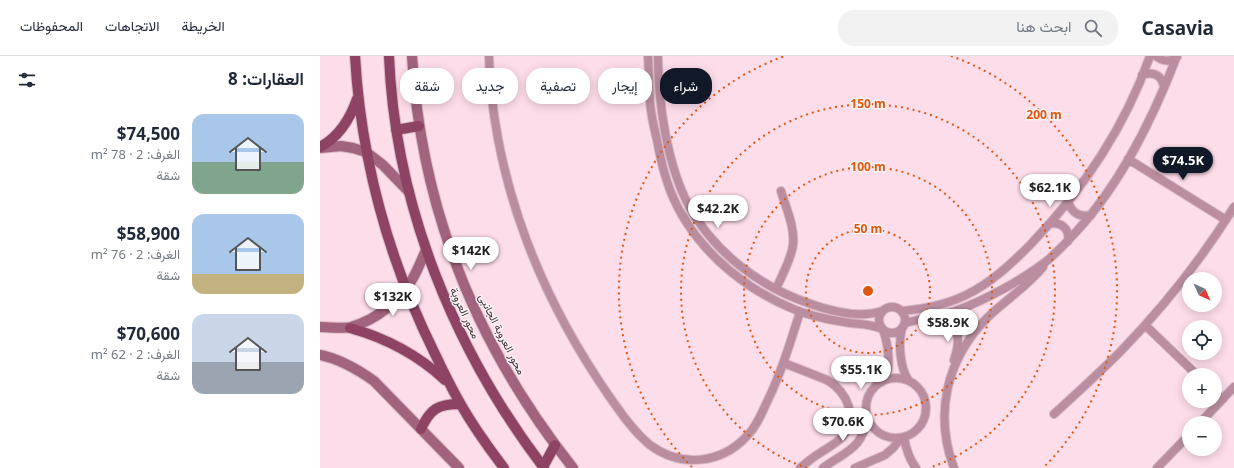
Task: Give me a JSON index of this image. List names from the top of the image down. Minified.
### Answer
{"streets":{"main road":["محور العروبة"],"street":["محور العروبة الجانبى"]},"north":"bottom right","page":{"header":"Casavia","search":"ابحث هنا","nav":["الخريطة","الاتجاهات","المحفوظات"],"heading":"العقارات: 8","chip":["شراء","إيجار","تصفية","جديد","شقة"],"list":[{"name":"$74,500","note":"الغرف: 2 · 78 m² · شقة"},{"name":"$58,900","note":"الغرف: 2 · 76 m² · شقة"},{"name":"$70,600","note":"الغرف: 2 · 62 m² · شقة"}],"price":["$74.5K","$62.1K","$42.2K","$142K","$132K","$58.9K","$55.1K","$70.6K"],"map_buttons":["+","−"]},"rings":["150 m","200 m","100 m","50 m"]}
